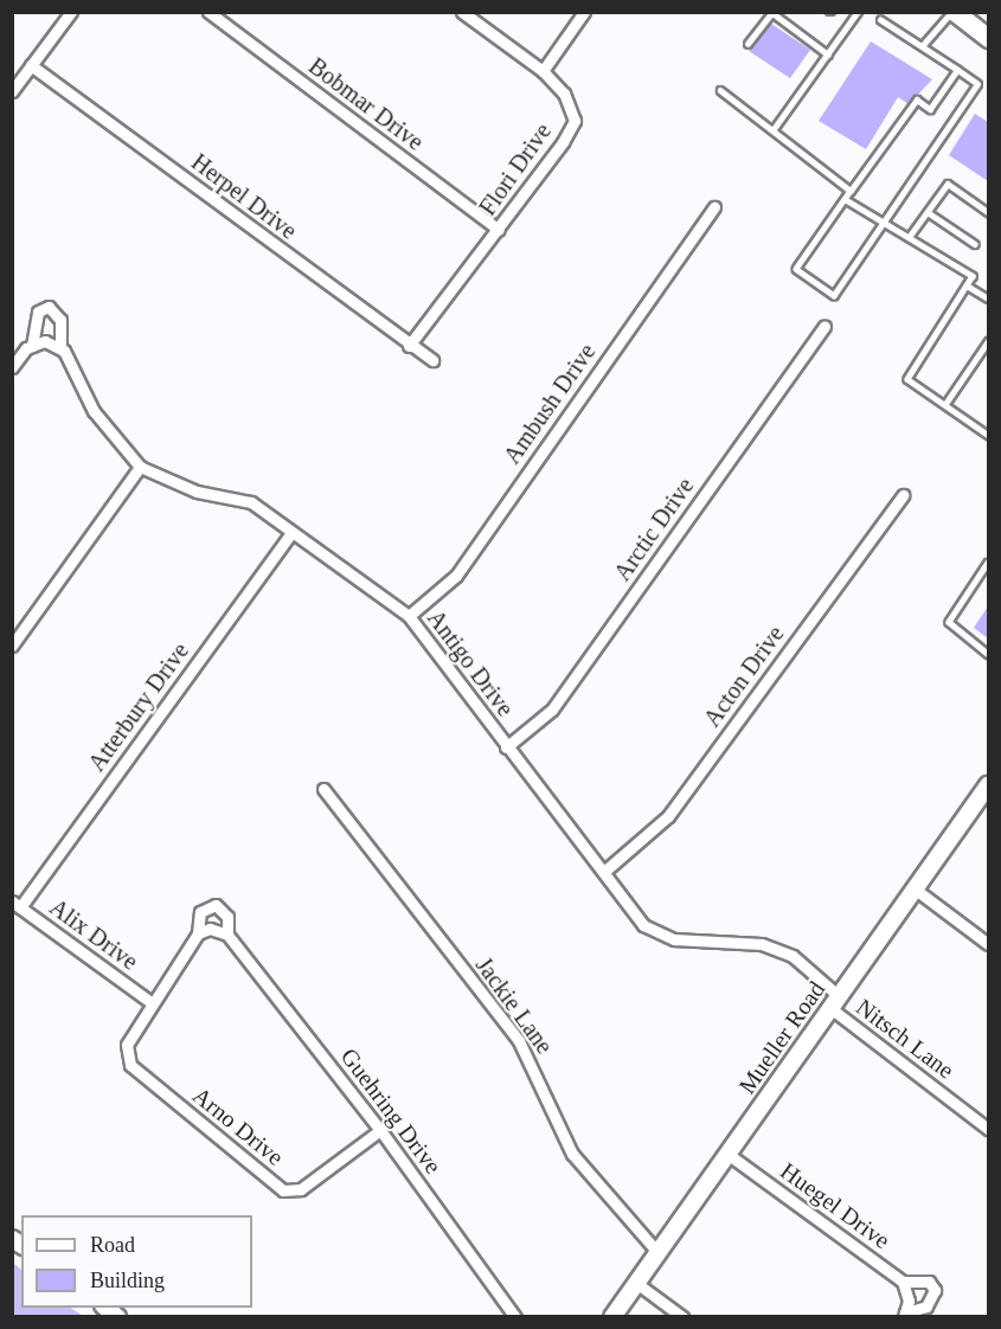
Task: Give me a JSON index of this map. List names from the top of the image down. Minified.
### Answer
{"streets":{"street":["Bobmar Drive","Flori Drive","Herpel Drive","Ambush Drive","Arctic Drive","Antigo Drive","Acton Drive","Atterbury Drive","Alix Drive","Jackie Lane","Mueller Road","Nitsch Lane","Guehring Drive","Arno Drive","Huegel Drive"]},"crossings":[["Bobmar Drive","Flori Drive"],["Flori Drive","Herpel Drive"],["Ambush Drive","Antigo Drive"],["Arctic Drive","Antigo Drive"],["Antigo Drive","Acton Drive"],["Antigo Drive","Atterbury Drive"],["Antigo Drive","Mueller Road"],["Antigo Drive","Nitsch Lane"],["Atterbury Drive","Alix Drive"],["Alix Drive","Guehring Drive"],["Alix Drive","Arno Drive"],["Jackie Lane","Mueller Road"],["Mueller Road","Nitsch Lane"],["Mueller Road","Huegel Drive"],["Guehring Drive","Arno Drive"]],"legend":["Road","Building"]}
